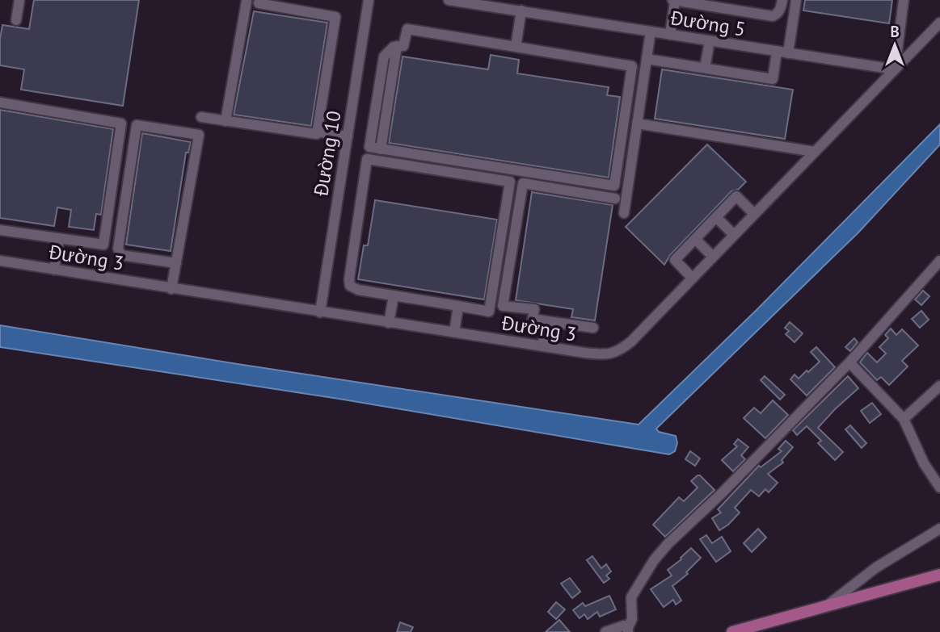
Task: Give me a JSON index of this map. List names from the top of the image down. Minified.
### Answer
{"streets":{"street":["Đường 5","Đường 10","Đường 3"]},"crossings":[["Đường 5","Đường 3"],["Đường 10","Đường 3"]],"north":"top"}
